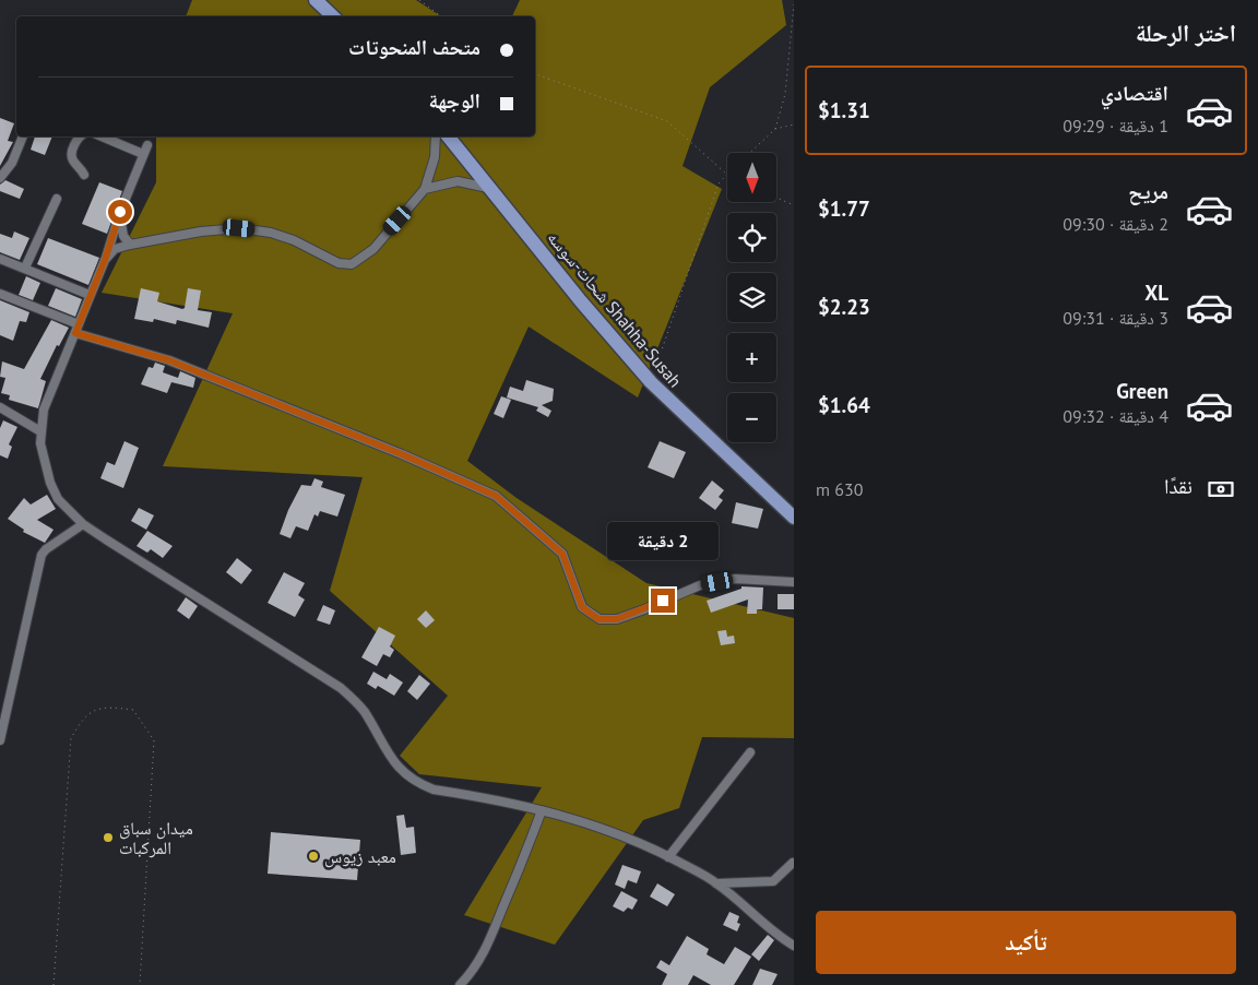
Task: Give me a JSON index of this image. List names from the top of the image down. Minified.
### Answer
{"streets":{"main road":["شحات-سوسه Shahha-Susah"]},"places":["ميدان سباق المركبات","معبد زيوس"],"north":"bottom","page":{"heading":"اختر الرحلة","banner":["متحف المنحوتات","الوجهة"],"list":[{"name":"اقتصادي","note":"1 دقيقة · 09:29","value":"$1.31"},{"name":"مريح","note":"2 دقيقة · 09:30","value":"$1.77"},{"name":"XL","note":"3 دقيقة · 09:31","value":"$2.23"},{"name":"Green","note":"4 دقيقة · 09:32","value":"$1.64"}],"map_buttons":["+","−"],"pay":["نقدًا","630 m"],"bubble":"2 دقيقة","buttons":"تأكيد"}}
